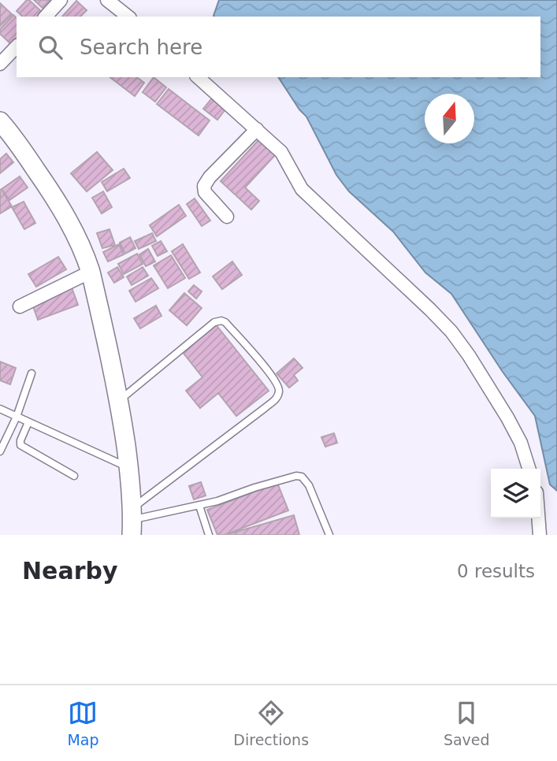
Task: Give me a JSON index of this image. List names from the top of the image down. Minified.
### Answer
{"north":"top","page":{"search":"Search here","heading":["Nearby","0 results"],"nav":["Map","Directions","Saved"]}}
